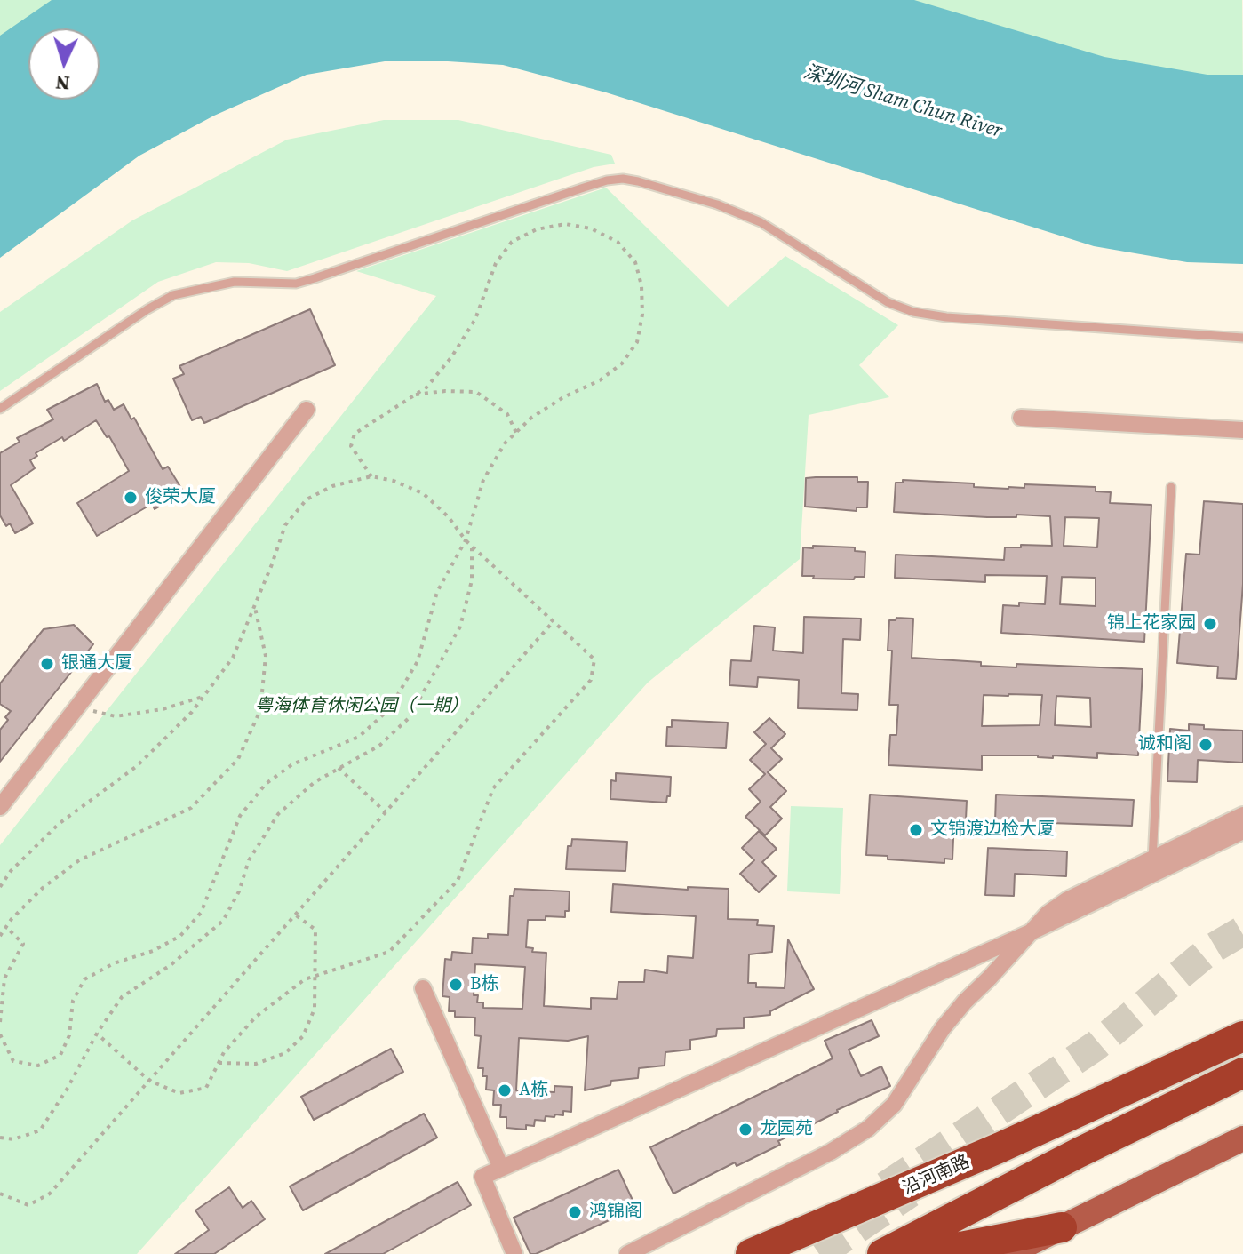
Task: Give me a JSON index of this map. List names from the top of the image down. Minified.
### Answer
{"streets":{"highway":["沿河南路"]},"water":["深圳河 Sham Chun River"],"parks":["粤海体育休闲公园（一期）"],"places":["俊荣大厦","锦上花家园","银通大厦","诚和阁","文锦渡边检大厦","B栋","A栋","龙园苑","鸿锦阁"],"north":"bottom"}
